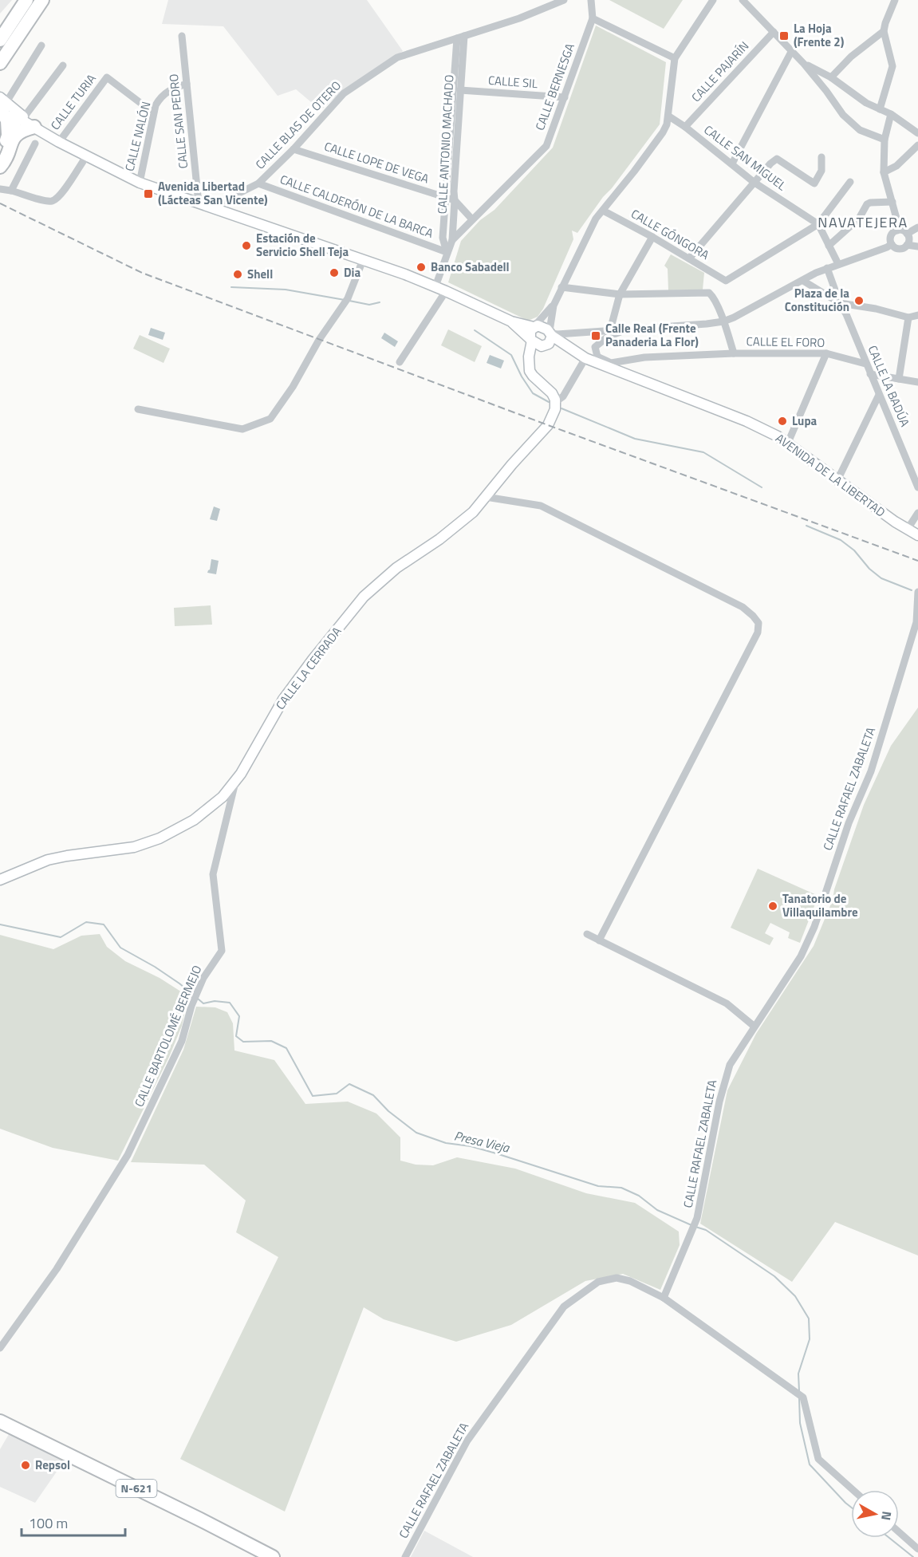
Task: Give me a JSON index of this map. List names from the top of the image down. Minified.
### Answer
{"streets":{"highway":["N-621"],"main road":["AVENIDA DE LA LIBERTAD","CALLE LA CERRADA"],"street":["CALLE PAJARÍN","CALLE SIL","CALLE BERNESGA","CALLE TURIA","CALLE SAN PEDRO","CALLE BLAS DE OTERO","CALLE NALÓN","CALLE ANTONIO MACHADO","CALLE SAN MIGUEL","CALLE LOPE DE VEGA","CALLE CALDERÓN DE LA BARCA","CALLE GÓNGORA","CALLE EL FORO","CALLE LA BADÚA","CALLE RAFAEL ZABALETA","CALLE BARTOLOMÉ BERMEJO"]},"crossings":[["CALLE PAJARÍN","CALLE SAN MIGUEL"],["CALLE SIL","CALLE BERNESGA"],["CALLE SIL","CALLE ANTONIO MACHADO"],["CALLE BERNESGA","CALLE ANTONIO MACHADO"],["CALLE TURIA","CALLE NALÓN"],["CALLE SAN PEDRO","CALLE NALÓN"],["CALLE BLAS DE OTERO","CALLE ANTONIO MACHADO"],["CALLE BLAS DE OTERO","CALLE LOPE DE VEGA"],["CALLE BLAS DE OTERO","CALLE CALDERÓN DE LA BARCA"],["CALLE ANTONIO MACHADO","CALLE LOPE DE VEGA"],["CALLE ANTONIO MACHADO","CALLE CALDERÓN DE LA BARCA"],["CALLE SAN MIGUEL","CALLE GÓNGORA"],["CALLE EL FORO","CALLE LA BADÚA"],["CALLE EL FORO","AVENIDA DE LA LIBERTAD"],["AVENIDA DE LA LIBERTAD","CALLE LA CERRADA"],["CALLE LA CERRADA","CALLE BARTOLOMÉ BERMEJO"]],"districts":["NAVATEJERA"],"water":["Presa Vieja"],"places":{"transit":["La Hoja (Frente 2)","Avenida Libertad (Lácteas San Vicente)","Calle Real (Frente Panaderia La Flor)"],"other":["Estación de Servicio Shell Teja","Banco Sabadell","Dia","Shell","Plaza de la Constitución","Lupa","Tanatorio de Villaquilambre","Repsol"]},"scale_bar":"100 m","north":"right"}
